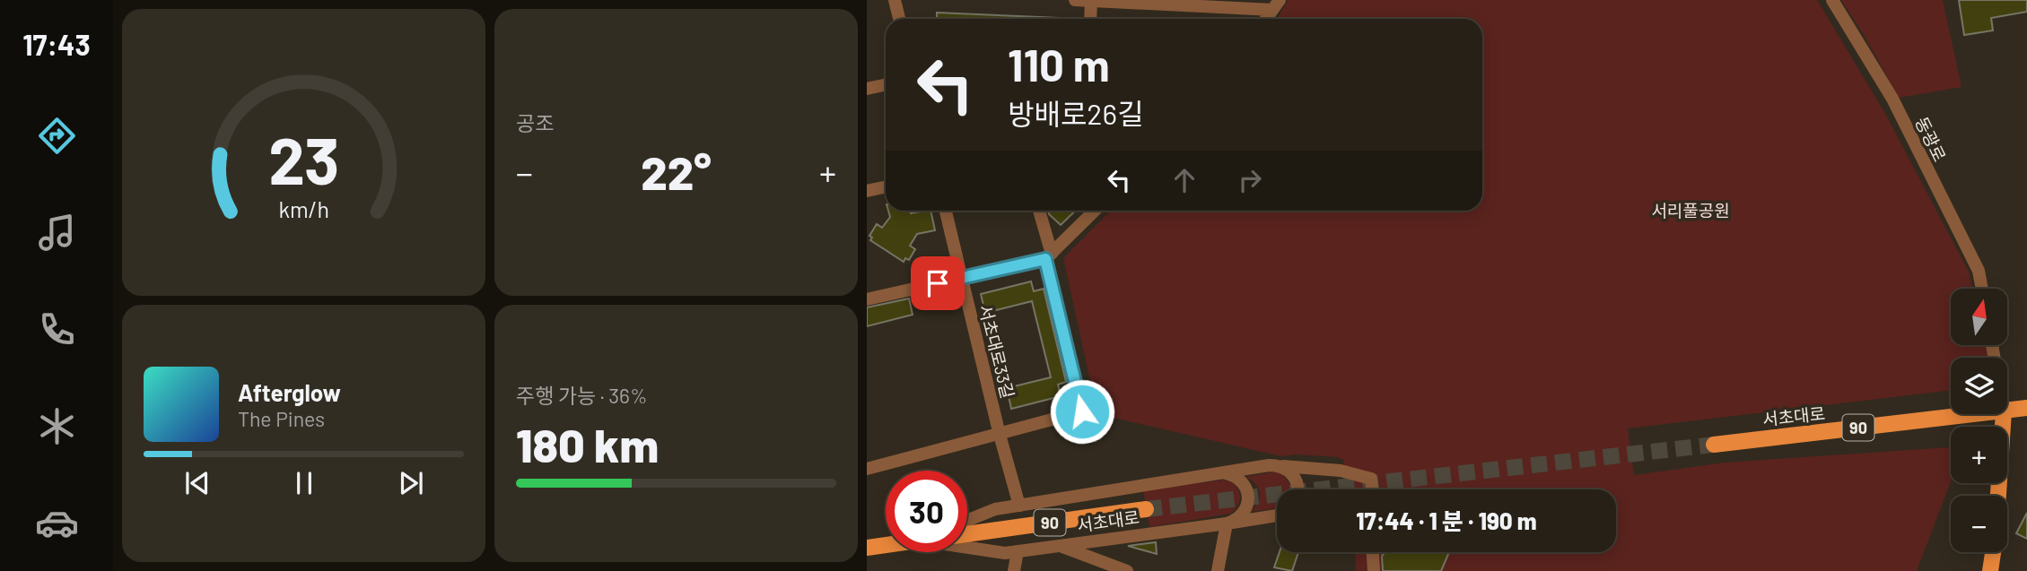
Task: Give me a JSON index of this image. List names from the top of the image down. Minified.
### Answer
{"streets":{"main road":["서초대로","90"],"street":["동광로","서초대로33길"]},"crossings":[["서초대로33길","서초대로"]],"parks":["서리풀공원"],"north":"top","page":{"tabs":"17:43","tile":["공조",["주행 가능 · 36%","180 km"]],"turn":["110 m","방배로26길"],"heat":["−","22°","+"],"map_buttons":["+","−"],"song":["Afterglow","The Pines"],"limit":"30","trip":"17:44 · 1 분 · 190 m","gauge":["23","km/h"]}}
